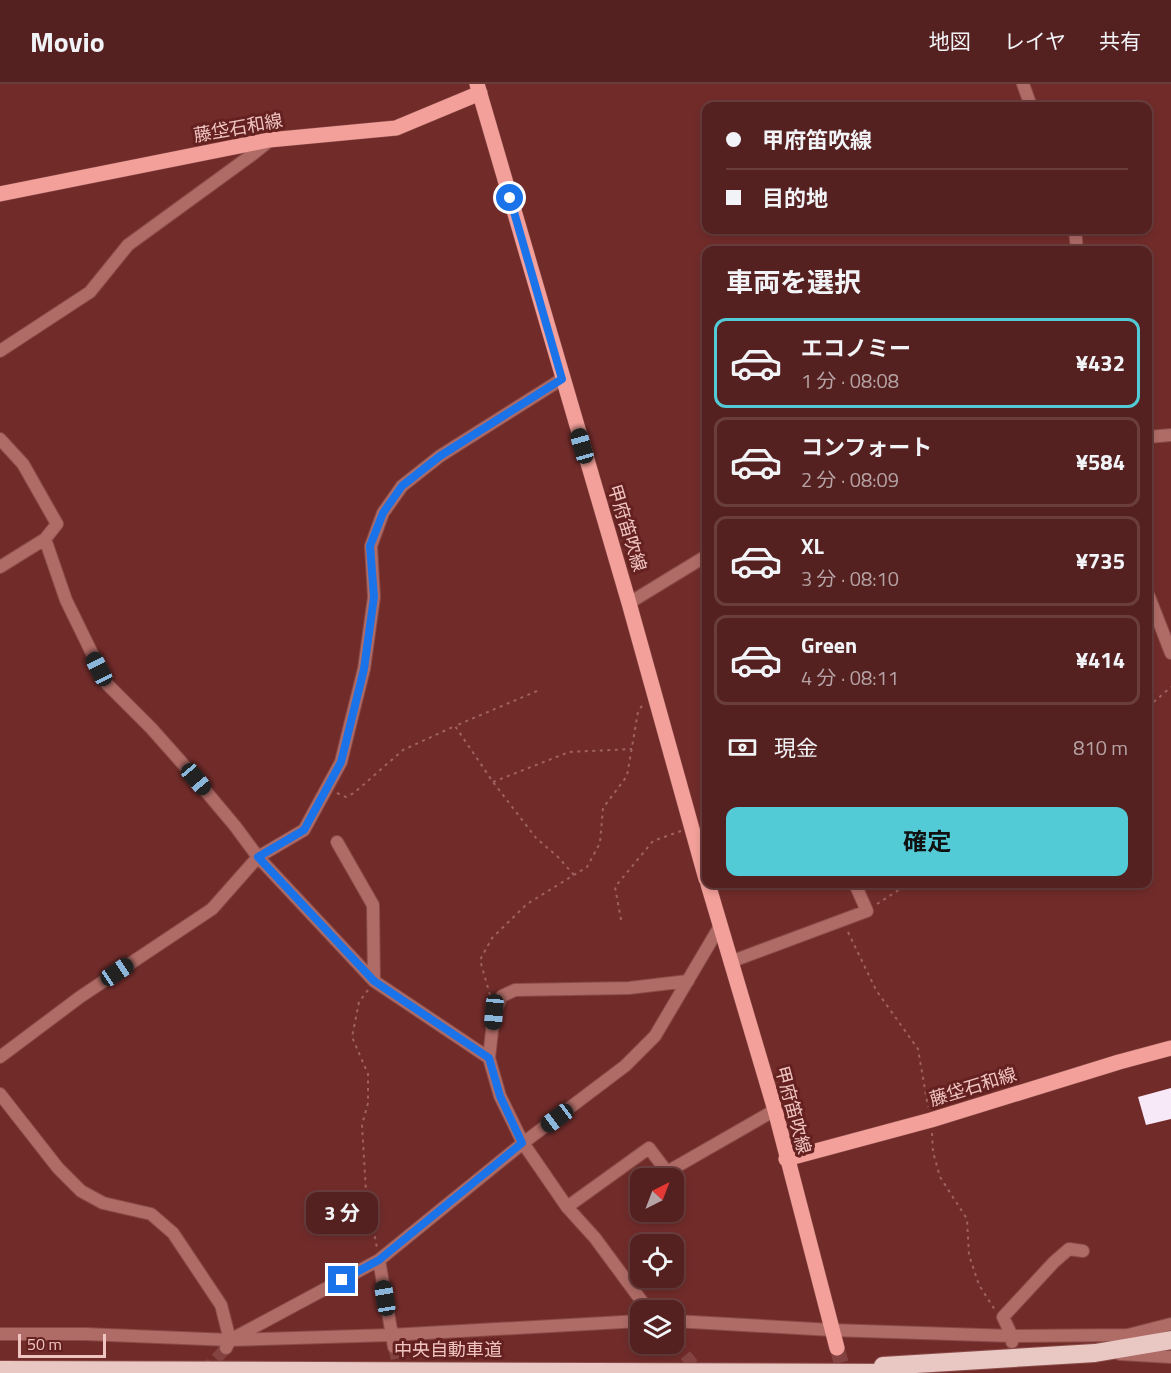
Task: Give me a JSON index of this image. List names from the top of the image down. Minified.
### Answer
{"streets":{"highway":["中央自動車道"],"main road":["藤垈石和線","甲府笛吹線"]},"crossings":[["藤垈石和線","甲府笛吹線"]],"scale_bar":"50 m","north":"top right","page":{"header":"Movio","nav":["地図","レイヤ","共有"],"banner":["甲府笛吹線","目的地"],"heading":"車両を選択","list":[{"name":"エコノミー","note":"1 分 · 08:08","value":"¥432"},{"name":"コンフォート","note":"2 分 · 08:09","value":"¥584"},{"name":"XL","note":"3 分 · 08:10","value":"¥735"},{"name":"Green","note":"4 分 · 08:11","value":"¥414"}],"pay":["現金","810 m"],"buttons":"確定","bubble":"3 分","scale":"50 m"}}
